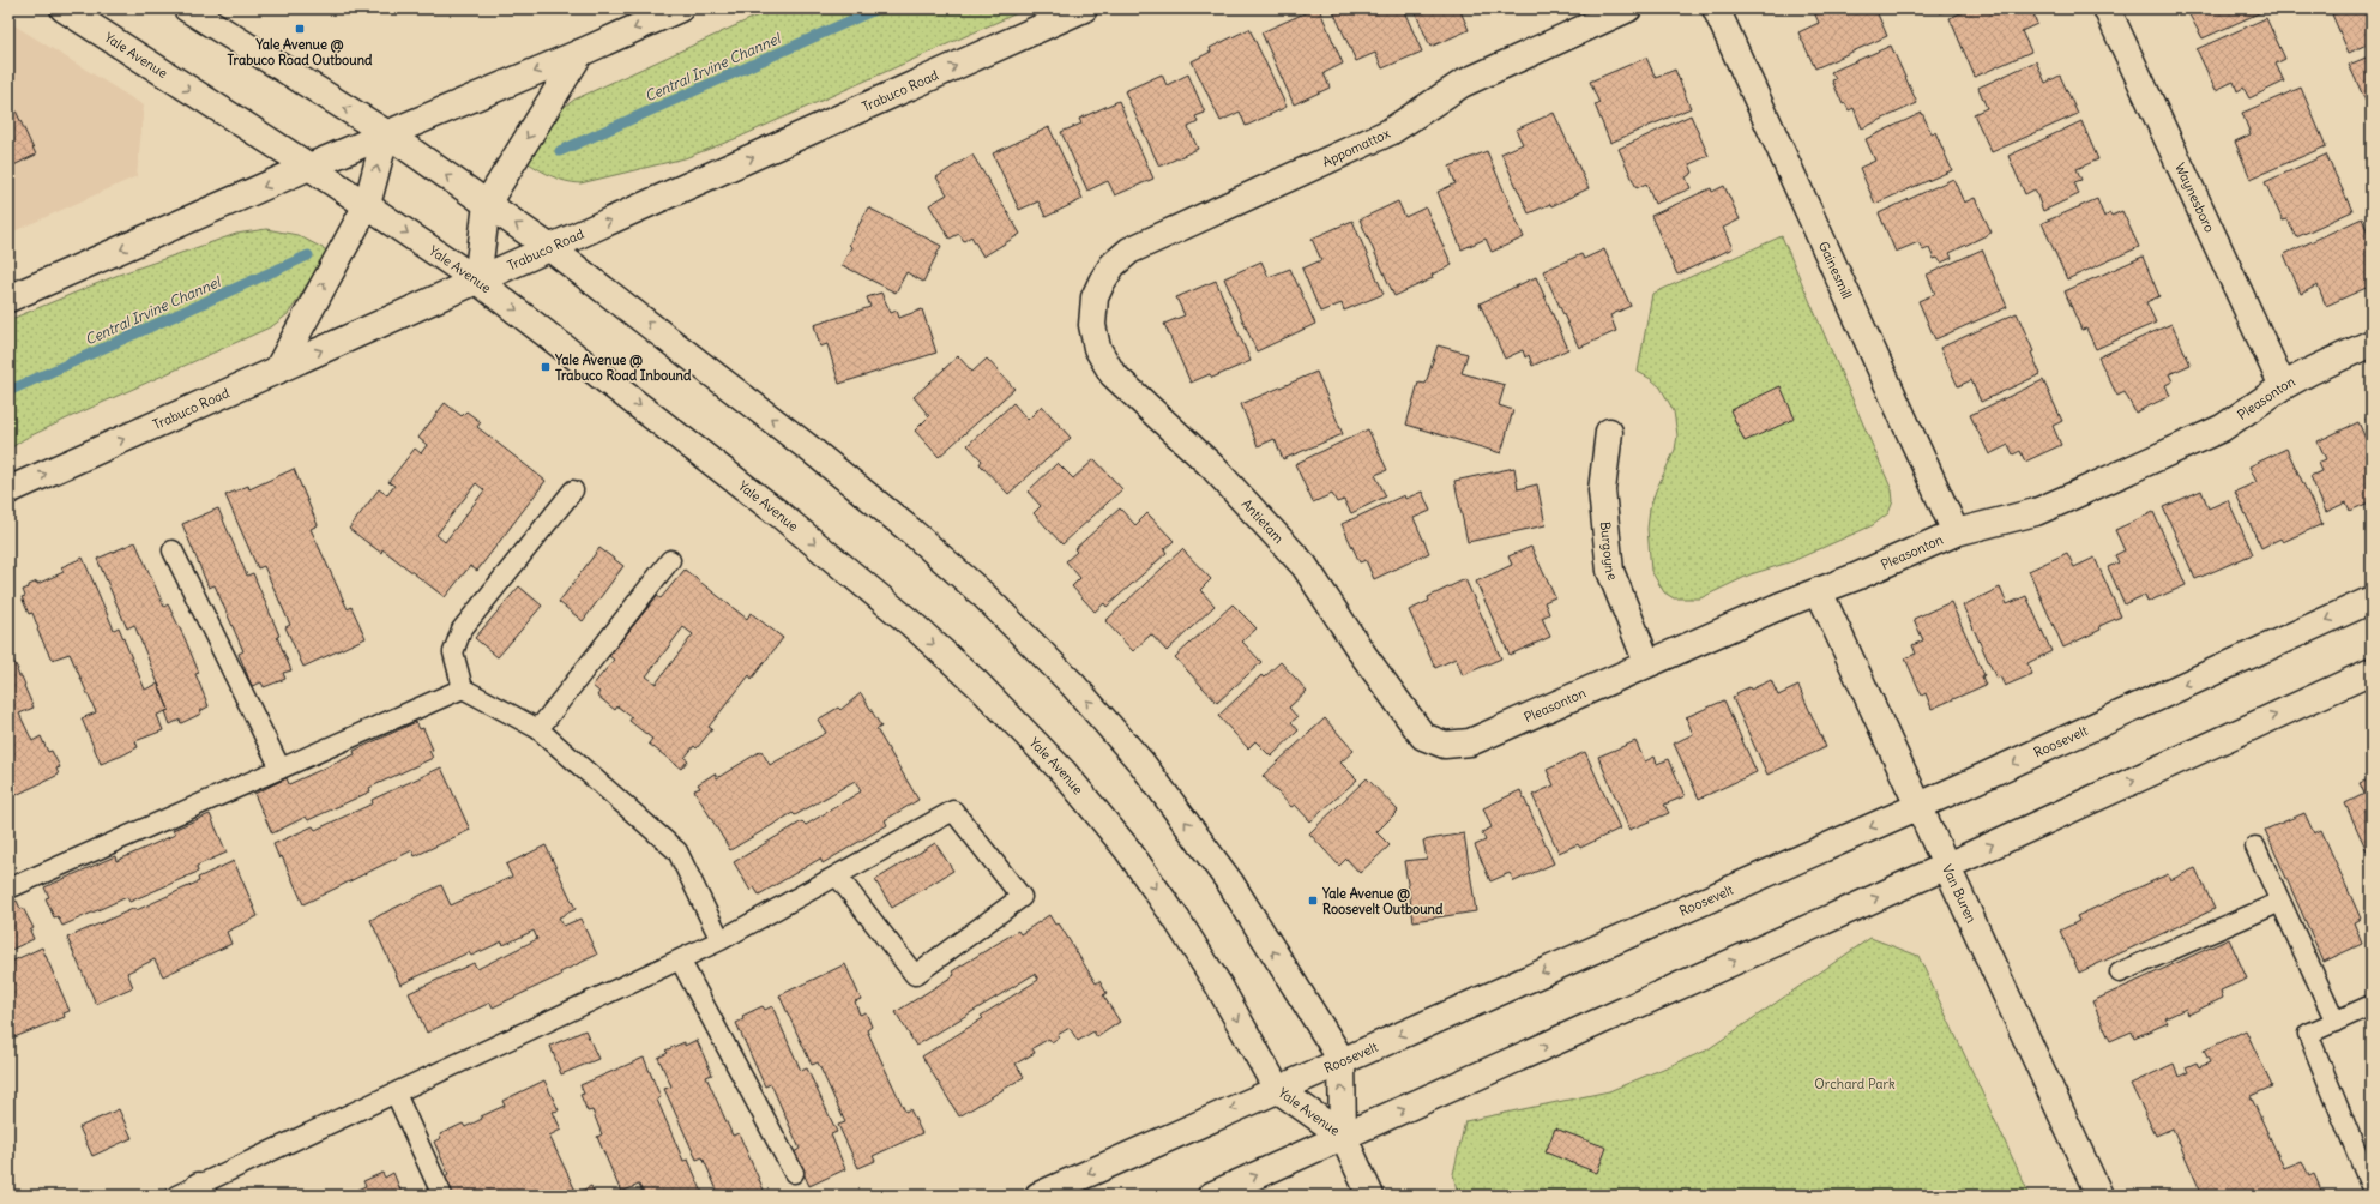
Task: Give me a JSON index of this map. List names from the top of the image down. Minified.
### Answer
{"streets":{"street":["Yale Avenue","Trabuco Road","Appomattox","Waynesboro","Gainesmill","Pleasonton","Antietam","Burgoyne","Roosevelt","Van Buren"]},"crossings":[["Yale Avenue","Trabuco Road"],["Yale Avenue","Roosevelt"],["Appomattox","Antietam"],["Waynesboro","Pleasonton"],["Gainesmill","Pleasonton"],["Pleasonton","Antietam"],["Pleasonton","Burgoyne"],["Pleasonton","Van Buren"],["Roosevelt","Van Buren"]],"water":["Central Irvine Channel"],"parks":["Orchard Park"],"places":{"transit":["Yale Avenue @ Trabuco Road Outbound","Yale Avenue @ Trabuco Road Inbound","Yale Avenue @ Roosevelt Outbound"]}}
